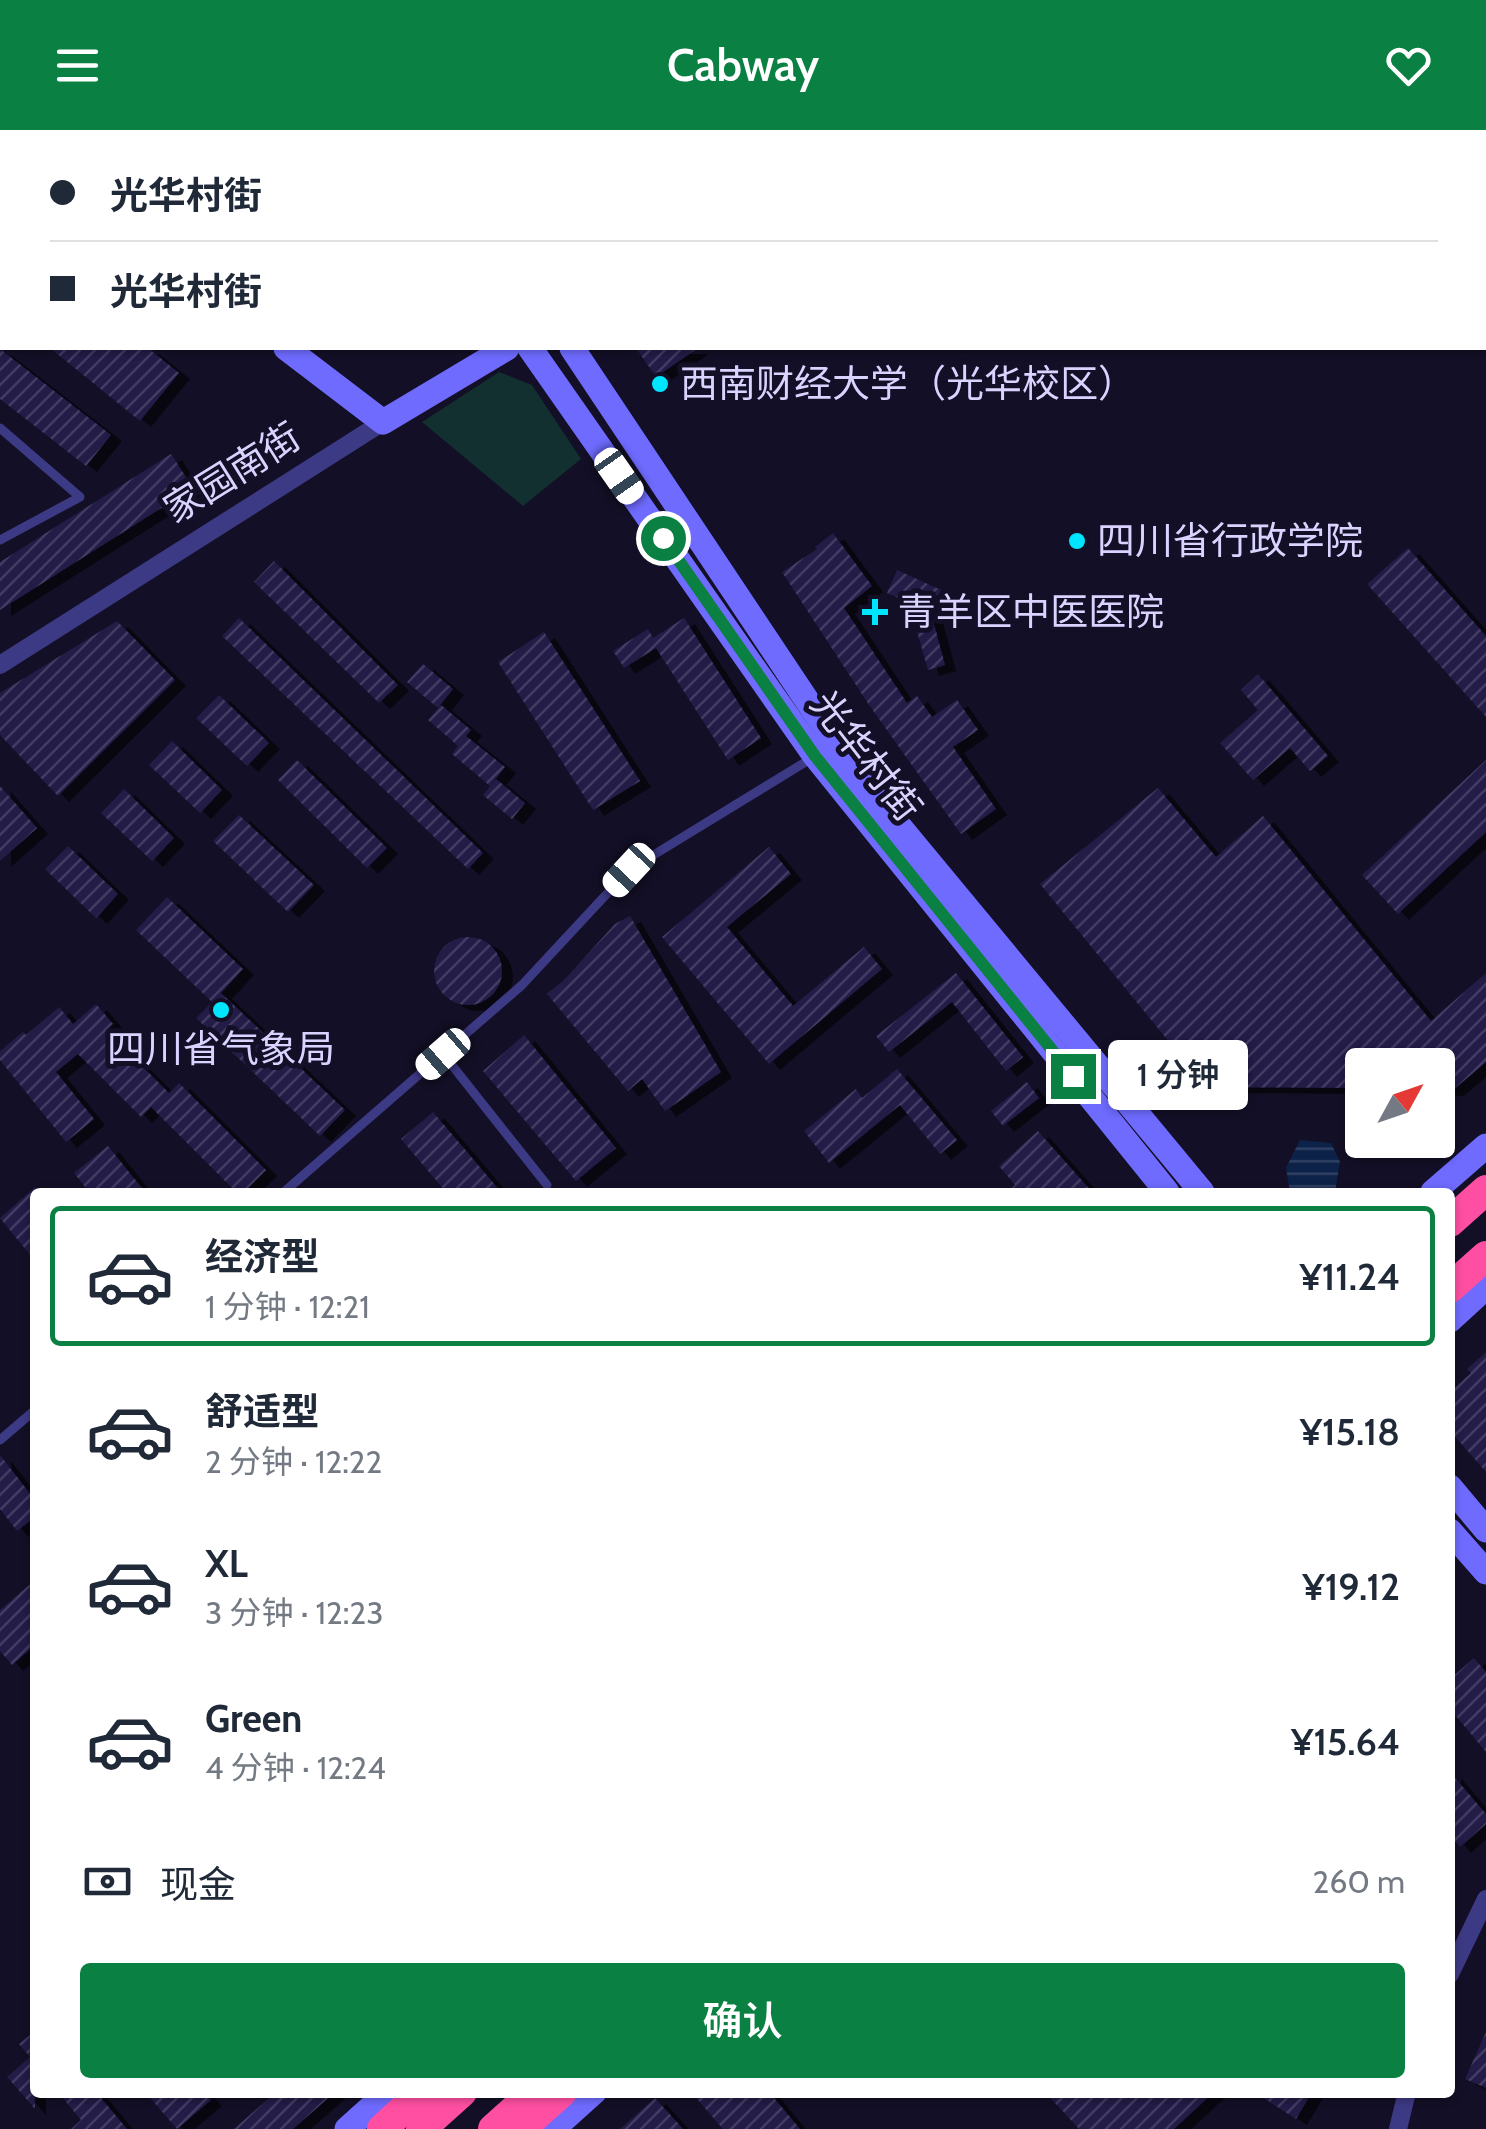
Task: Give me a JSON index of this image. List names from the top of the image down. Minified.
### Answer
{"streets":{"main road":["家园南街","光华村街"]},"places":{"other":["西南财经大学（光华校区）","四川省行政学院","四川省气象局"],"health":["青羊区中医医院"]},"north":"top right","page":{"header":"Cabway","banner":["光华村街","光华村街"],"bubble":"1 分钟","list":[{"name":"经济型","note":"1 分钟 · 12:21","value":"¥11.24"},{"name":"舒适型","note":"2 分钟 · 12:22","value":"¥15.18"},{"name":"XL","note":"3 分钟 · 12:23","value":"¥19.12"},{"name":"Green","note":"4 分钟 · 12:24","value":"¥15.64"}],"pay":["现金","260 m"],"buttons":"确认"}}
